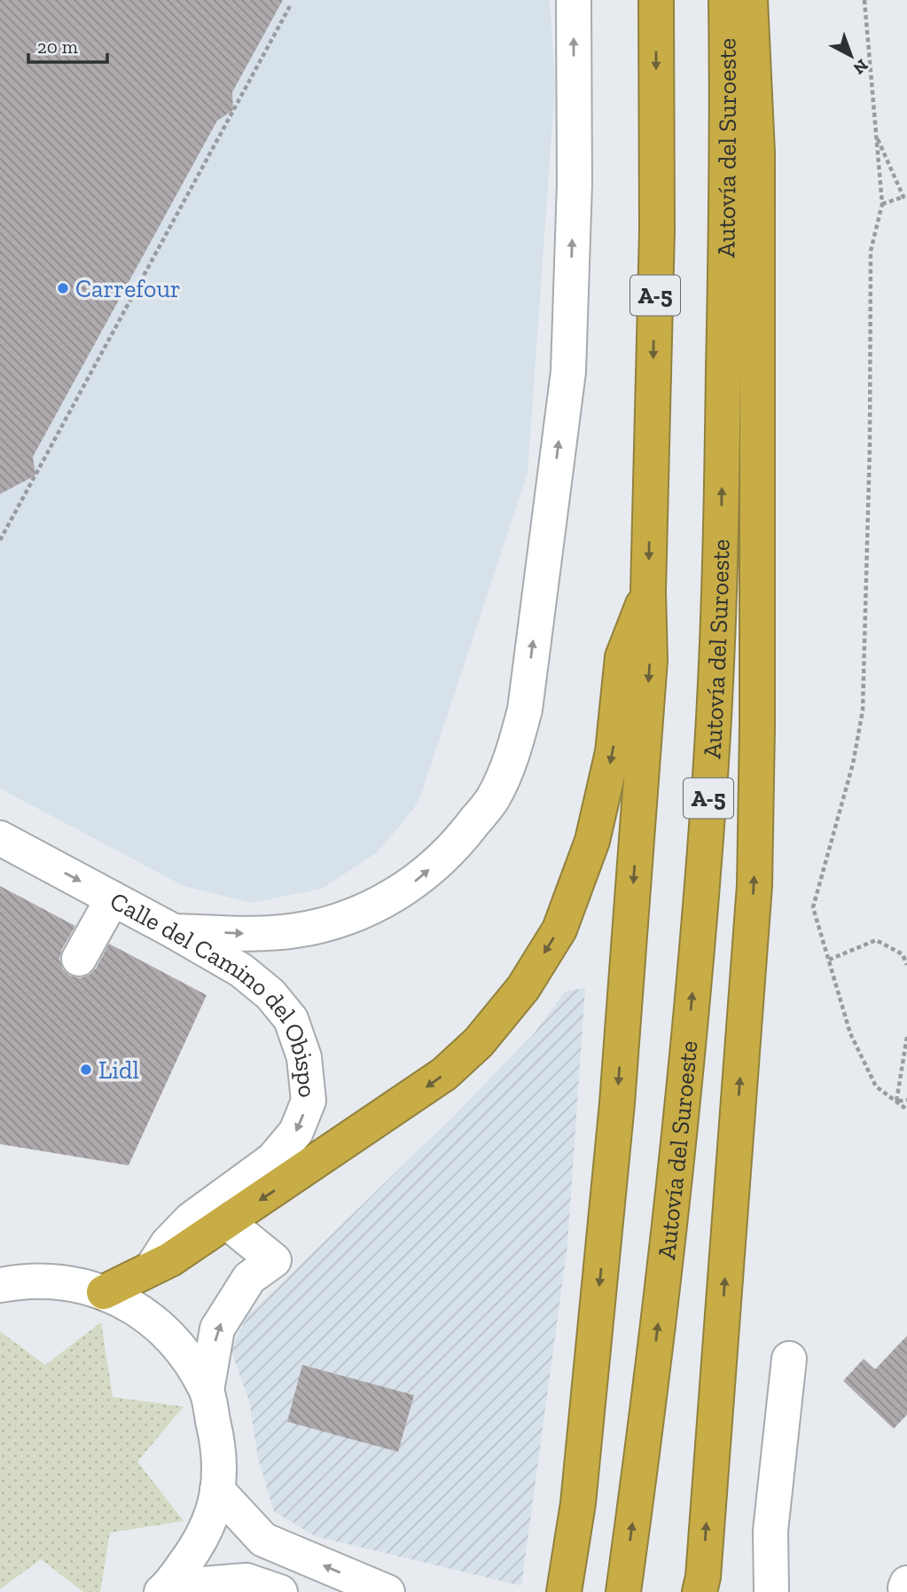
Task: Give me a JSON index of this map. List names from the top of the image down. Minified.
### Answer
{"streets":{"highway":["Autovía del Suroeste","A-5"],"street":["Calle del Camino del Obispo"]},"places":["Carrefour","Lidl"],"scale_bar":"20 m","north":"bottom right"}
